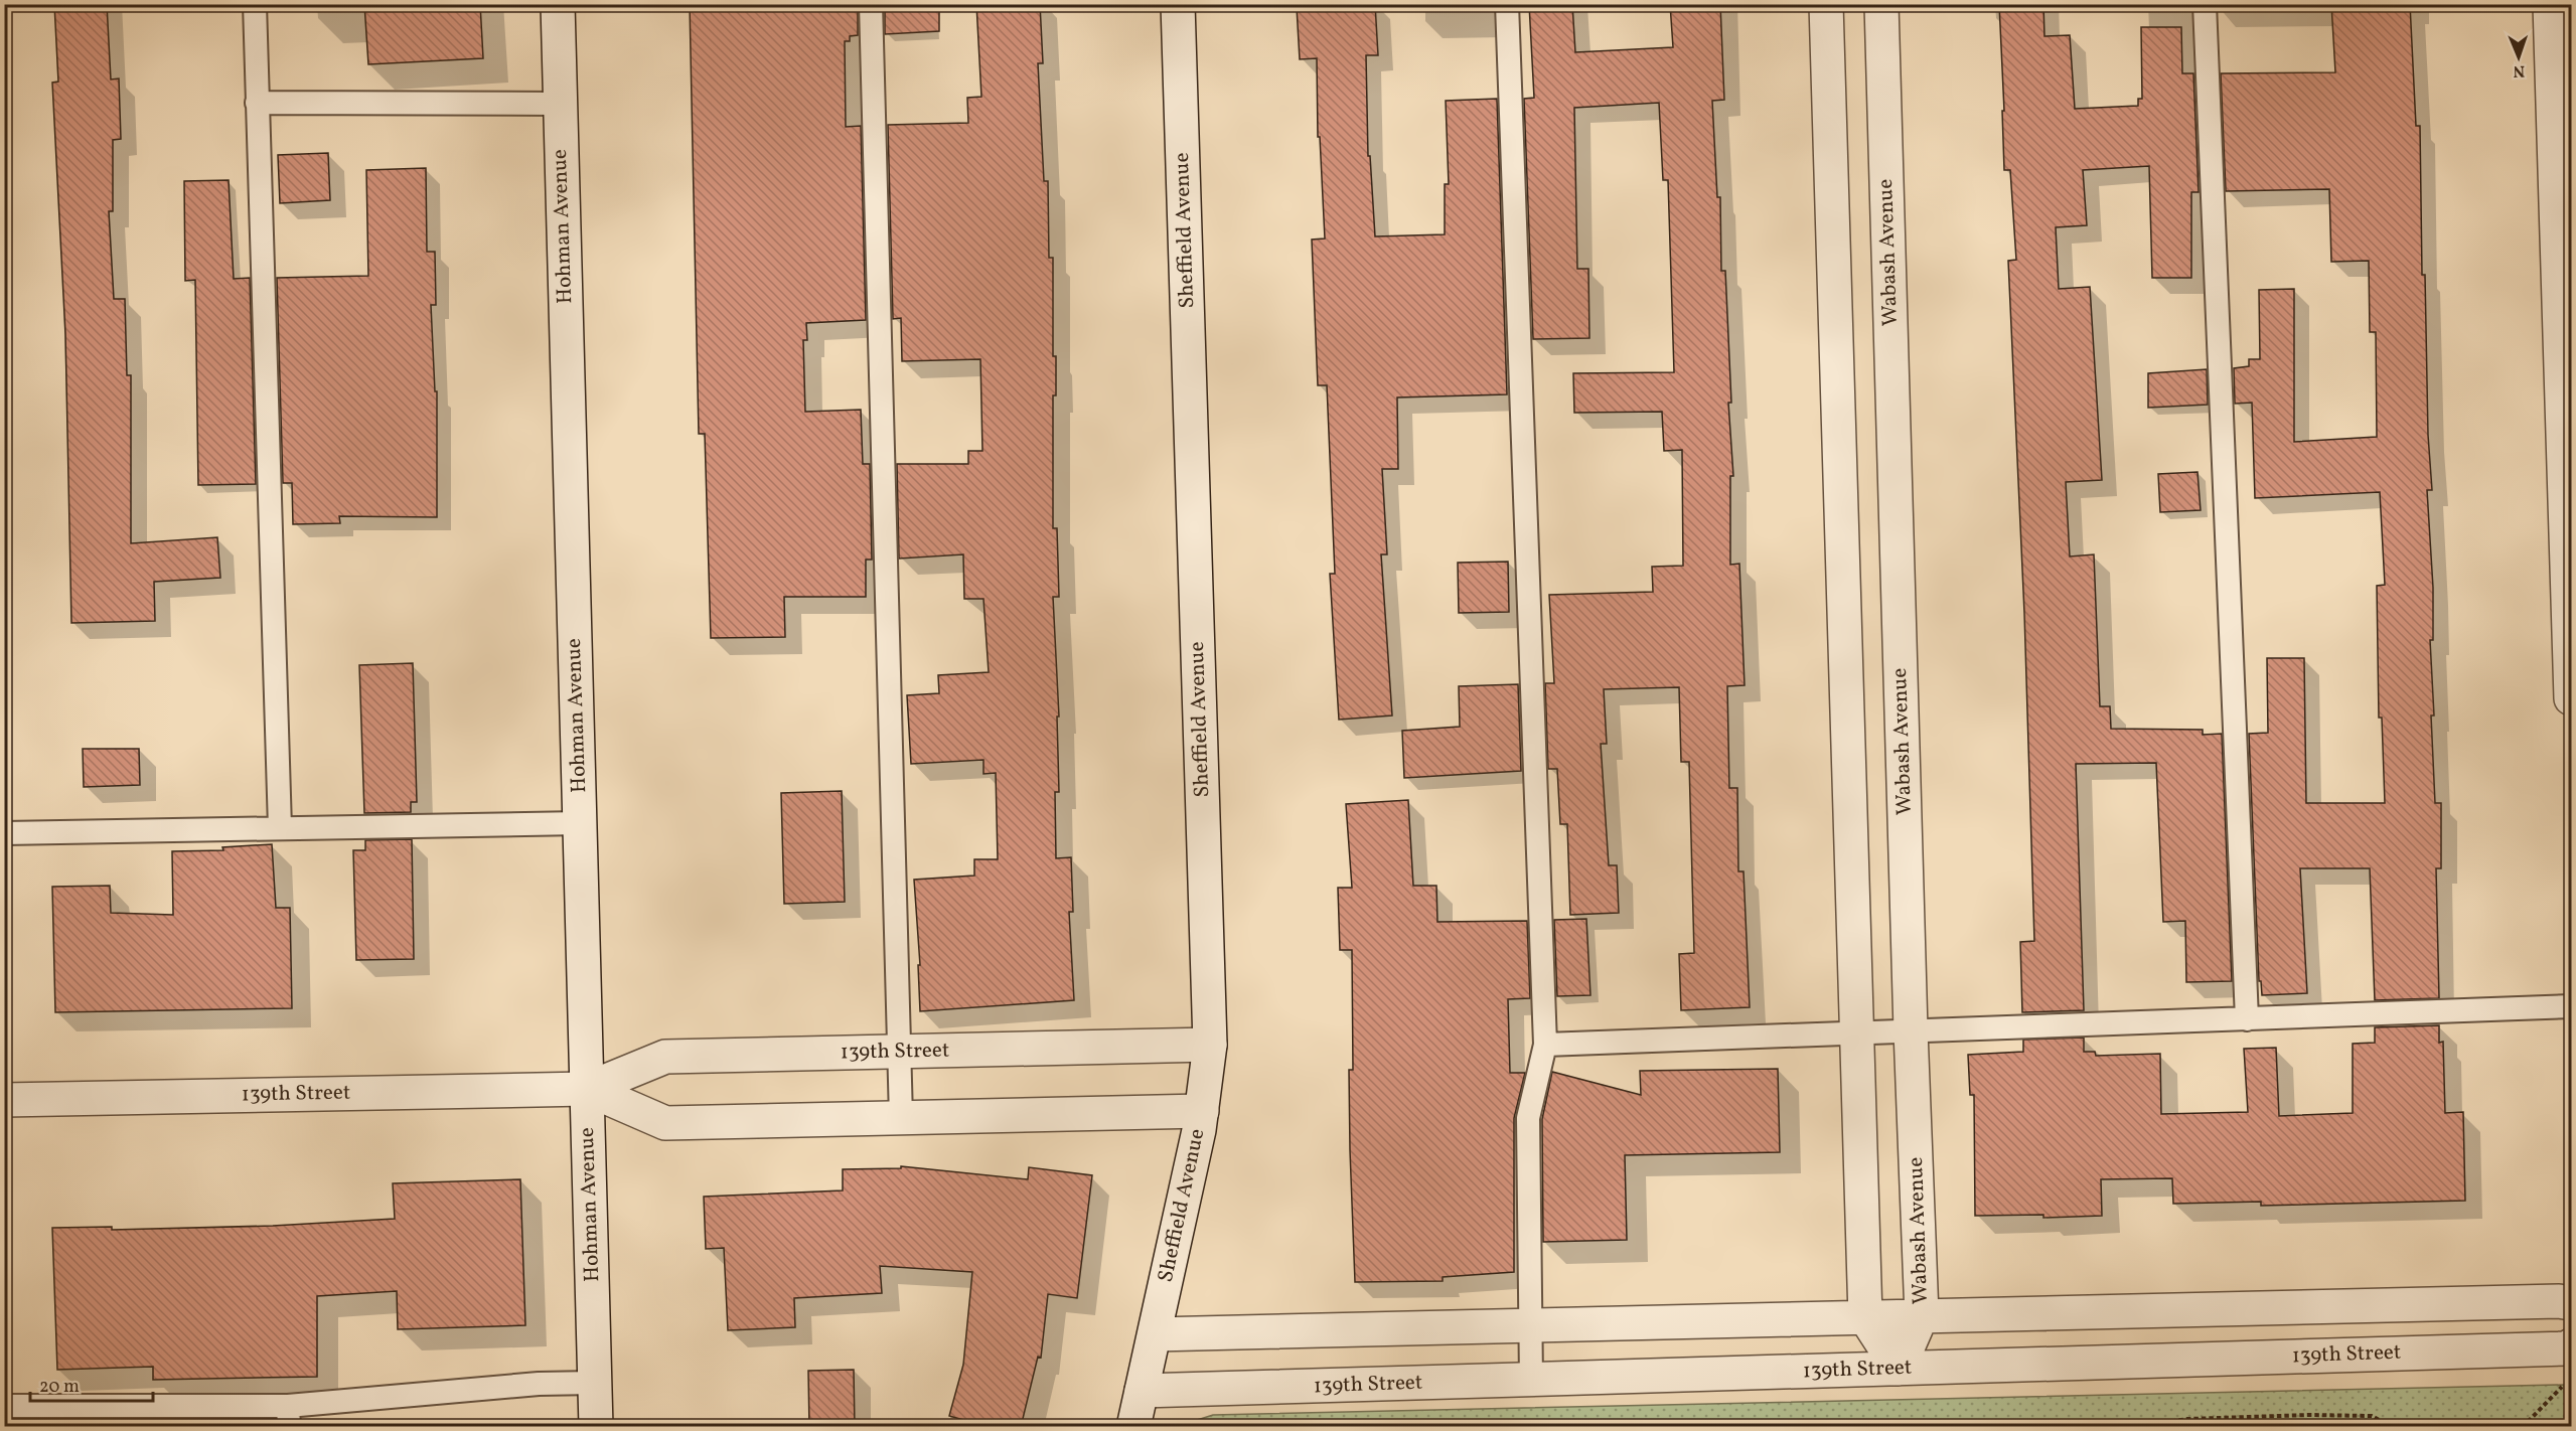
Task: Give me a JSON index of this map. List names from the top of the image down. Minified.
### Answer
{"streets":{"street":["Hohman Avenue","Sheffield Avenue","Wabash Avenue","139th Street"]},"crossings":[["Hohman Avenue","139th Street"],["Sheffield Avenue","139th Street"],["Wabash Avenue","139th Street"]],"scale_bar":"20 m","north":"bottom"}
